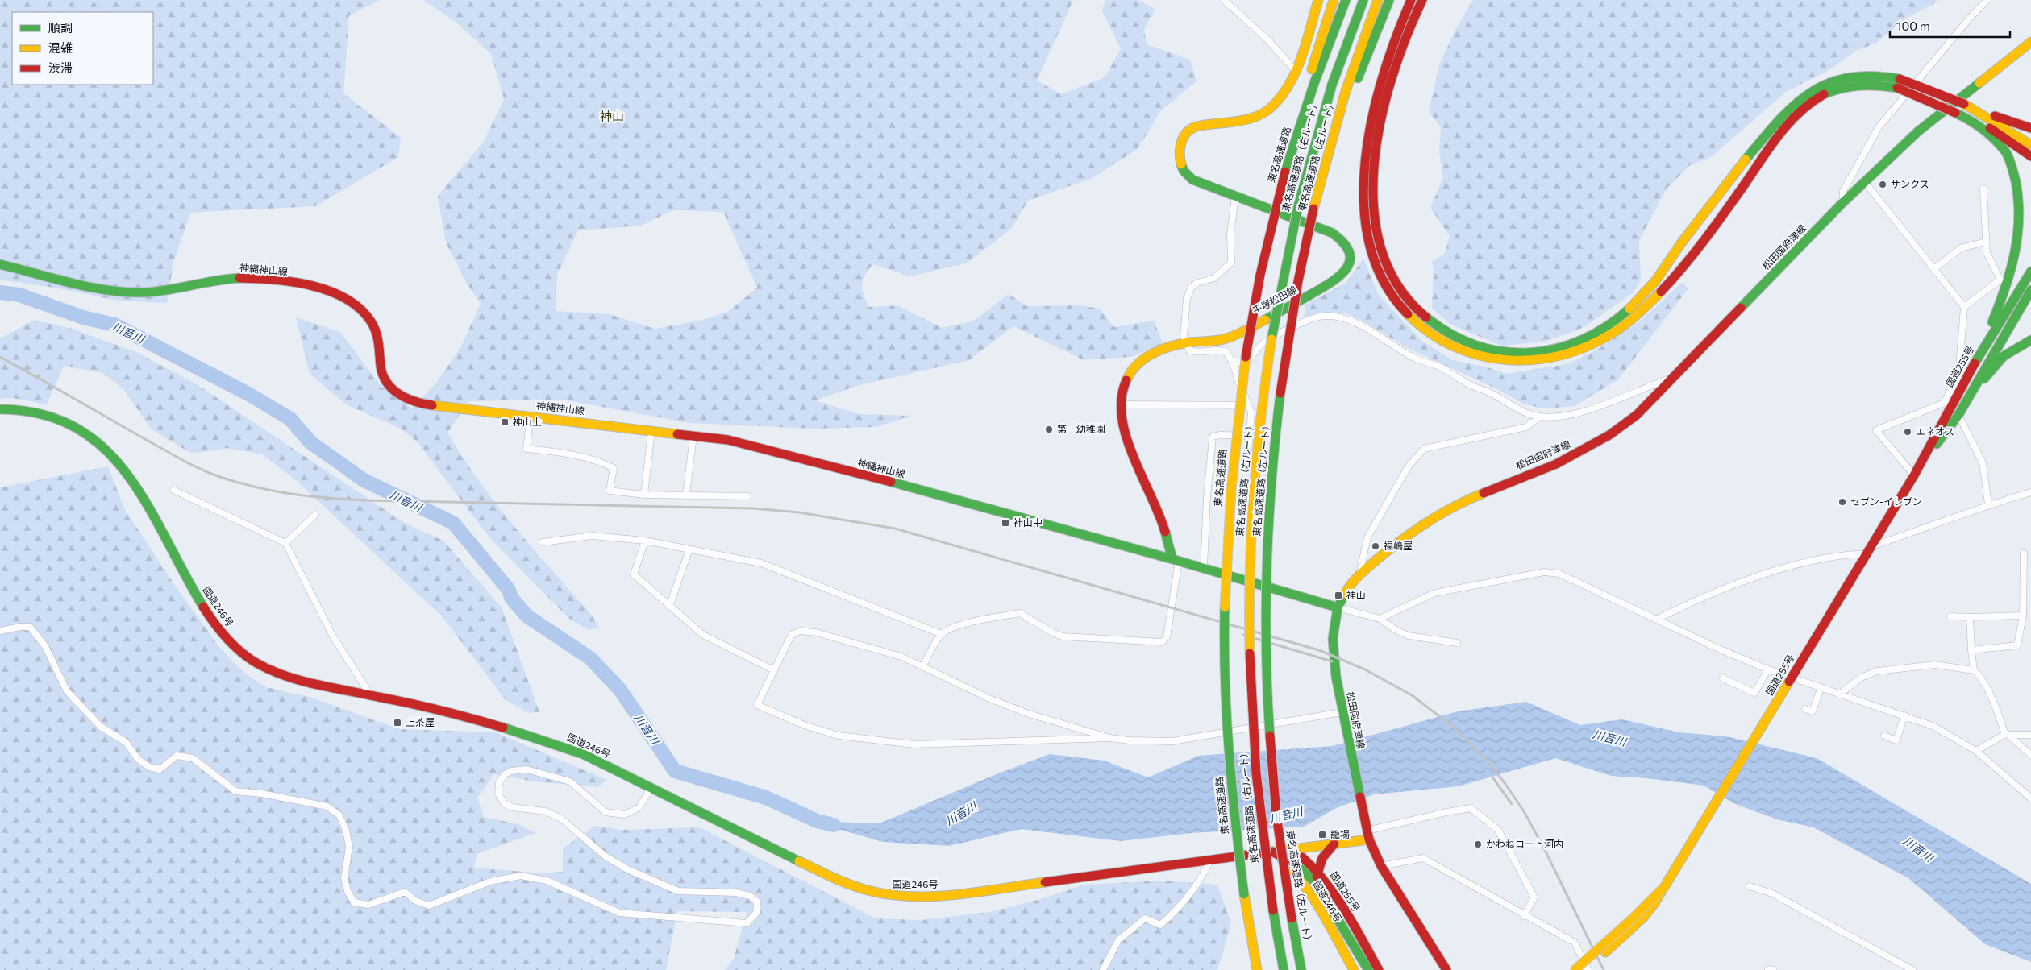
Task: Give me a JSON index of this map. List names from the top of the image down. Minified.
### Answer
{"streets":{"main road":["東名高速道路","東名高速道路（右ルート）","東名高速道路（左ルート）","松田国府津線","神縄神山線","平塚松田線","国道255号","国道246号"]},"crossings":[["神縄神山線","平塚松田線"],["国道255号","国道246号"]],"districts":["神山"],"water":["川音川"],"places":{"other":["サンクス","第一幼稚園","エネオス","セブン-イレブン","福嶋屋","かわねコート河内"],"transit":["神山上","神山中","神山","上茶屋","籠場"]},"legend":["順調","混雑","渋滞"],"scale_bar":"100 m"}
